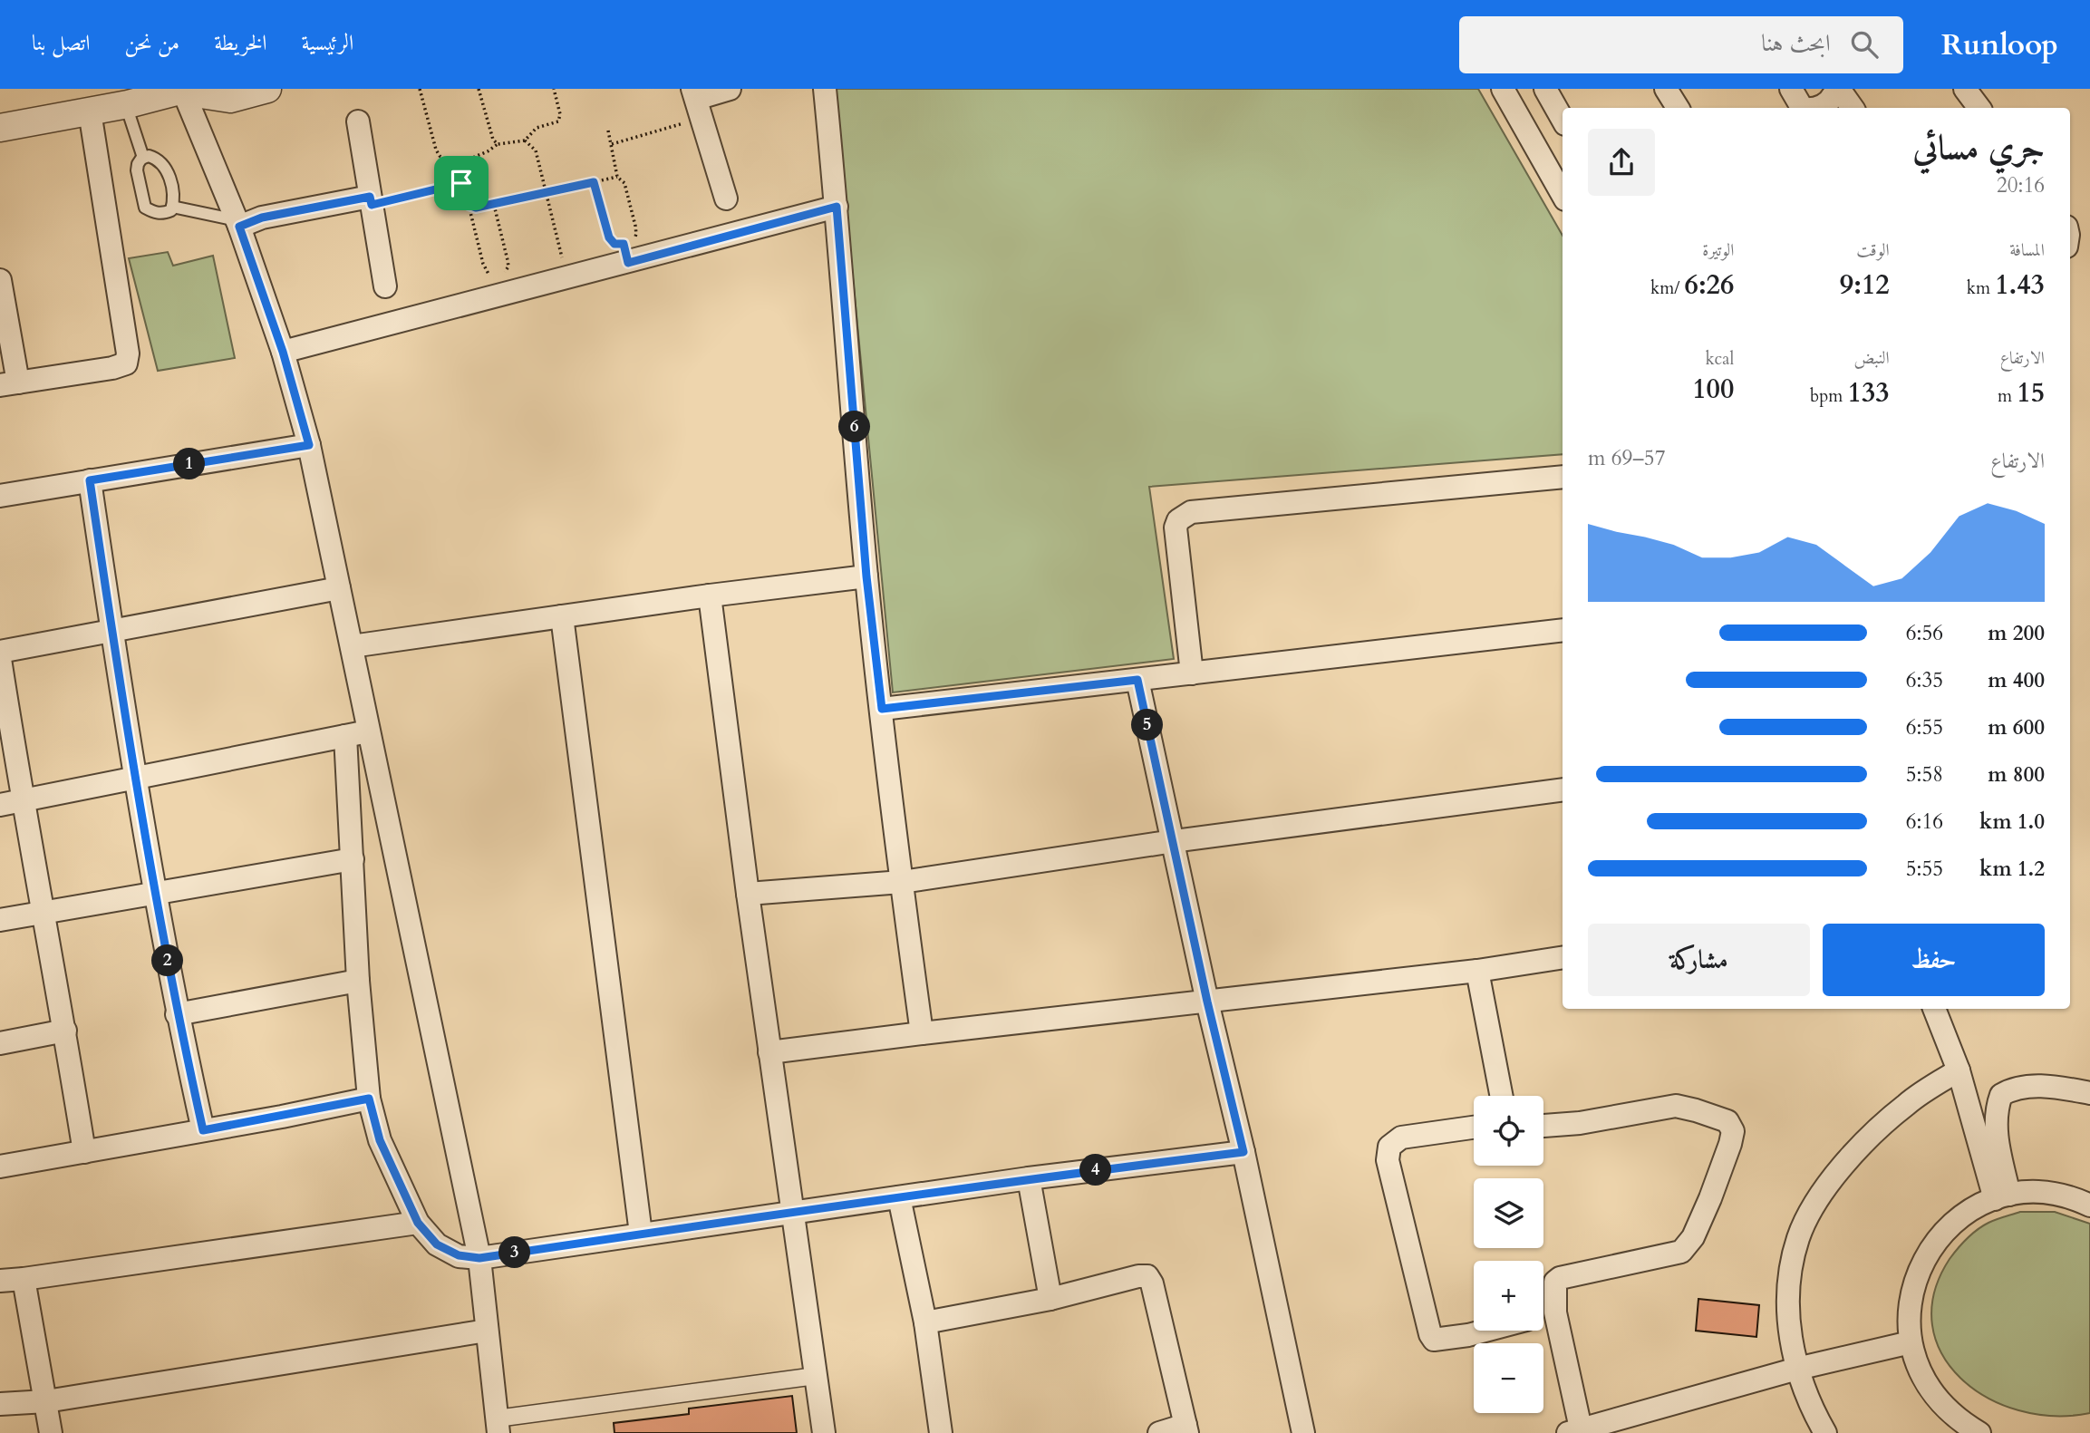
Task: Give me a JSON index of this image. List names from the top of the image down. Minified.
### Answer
{"page":{"header":"Runloop","search":"ابحث هنا","nav":["الرئيسية","الخريطة","من نحن","اتصل بنا"],"heading":["جري مسائي","20:16"],"stats":[["المسافة","1.43 km"],["الوقت","9:12"],["الوتيرة","6:26 /km"],["الارتفاع","15 m"],["النبض","133 bpm"],["kcal","100"]],"pins":["6","1","5","2","4","3"],"chart":["الارتفاع","57–69 m"],"list":[{"name":"200 m","note":"6:56"},{"name":"400 m","note":"6:35"},{"name":"600 m","note":"6:55"},{"name":"800 m","note":"5:58"},{"name":"1.0 km","note":"6:16"},{"name":"1.2 km","note":"5:55"}],"buttons":["حفظ","مشاركة"],"map_buttons":["+","−"]}}
